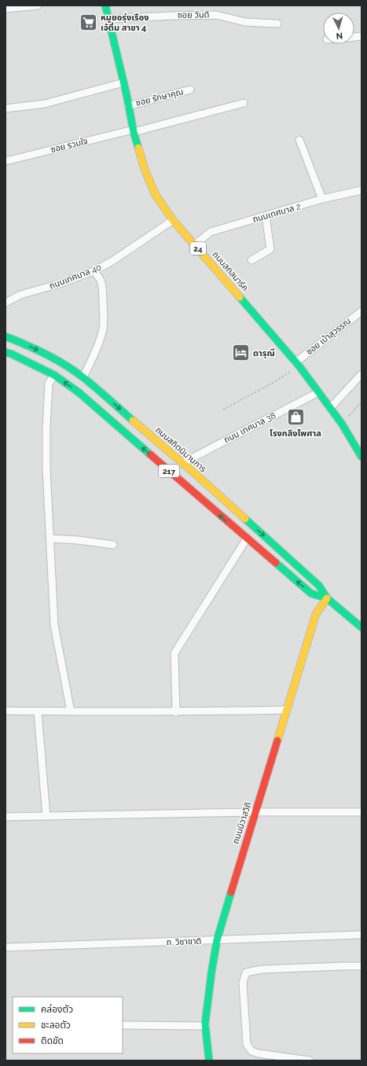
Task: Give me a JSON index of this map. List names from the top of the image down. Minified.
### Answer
{"streets":{"main road":["24","ถนนสถลมาร์ค","ถนนสถิตนิมานการ","217","ถนนนิวาสวิถี"],"street":["ซอย วันดี","ซอย รักษาคุณ","ซอย รวมใจ","ถนนเทศบาล 2","ถนนเทศบาล 40","ซอย เบ้าสุวรรณ","ถนน เทศบาล 38","ถ. วิชาชาติ"]},"crossings":[["ซอย วันดี","ถนนสถลมาร์ค"],["ซอย รักษาคุณ","ถนนสถลมาร์ค"],["ซอย รวมใจ","ถนนสถลมาร์ค"],["ถนนเทศบาล 2","ถนนสถลมาร์ค"],["ถนนสถลมาร์ค","ถนนเทศบาล 40"],["ถนนสถลมาร์ค","ซอย เบ้าสุวรรณ"],["ถนนสถลมาร์ค","ถนน เทศบาล 38"],["ถนน เทศบาล 38","ถนนสถิตนิมานการ"],["ถนนสถิตนิมานการ","ถนนนิวาสวิถี"],["ถนนนิวาสวิถี","ถ. วิชาชาติ"]],"places":{"supermarket":["หมูยอรุ่งเรือง เจ้ติ๋ม สาขา 4"],"hotel":["ดารุณี"],"shop":["โรงกลึงไพศาล"]},"legend":["คล่องตัว","ชะลอตัว","ติดขัด"],"north":"bottom"}
